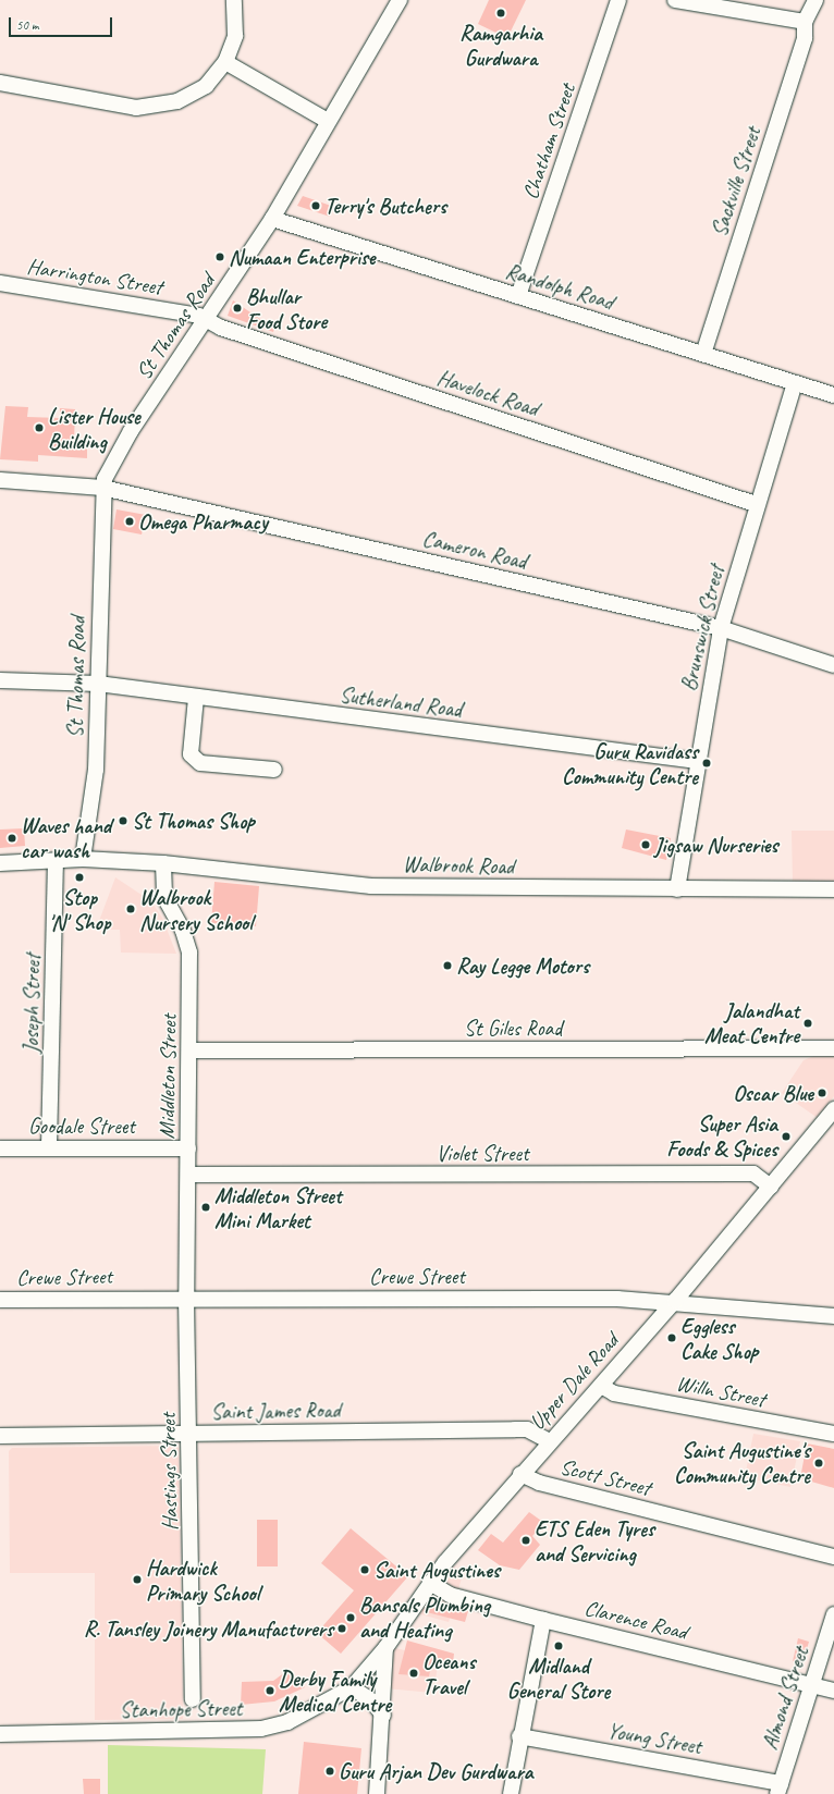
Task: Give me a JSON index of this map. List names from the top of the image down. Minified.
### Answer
{"streets":{"street":["Chatham Street","Sackville Street","Harrington Street","Randolph Road","St Thomas Road","Havelock Road","Cameron Road","Brunswick Street","Sutherland Road","Walbrook Road","Joseph Street","St Giles Road","Middleton Street","Goodale Street","Violet Street","Crewe Street","Upper Dale Road","Willn Street","Saint James Road","Hastings Street","Scott Street","Clarence Road","Almond Street","Stanhope Street","Young Street"]},"crossings":[["Chatham Street","Randolph Road"],["Sackville Street","Randolph Road"],["Harrington Street","St Thomas Road"],["Harrington Street","Havelock Road"],["Randolph Road","St Thomas Road"],["Randolph Road","Brunswick Street"],["St Thomas Road","Havelock Road"],["St Thomas Road","Cameron Road"],["St Thomas Road","Sutherland Road"],["St Thomas Road","Walbrook Road"],["Havelock Road","Brunswick Street"],["Cameron Road","Brunswick Street"],["Brunswick Street","Sutherland Road"],["Brunswick Street","Walbrook Road"],["Walbrook Road","Middleton Street"],["Joseph Street","Goodale Street"],["St Giles Road","Middleton Street"],["Middleton Street","Goodale Street"],["Middleton Street","Violet Street"],["Middleton Street","Crewe Street"],["Middleton Street","Hastings Street"],["Violet Street","Upper Dale Road"],["Crewe Street","Upper Dale Road"],["Crewe Street","Hastings Street"],["Upper Dale Road","Willn Street"],["Upper Dale Road","Saint James Road"],["Upper Dale Road","Scott Street"],["Upper Dale Road","Clarence Road"],["Upper Dale Road","Stanhope Street"],["Saint James Road","Hastings Street"],["Clarence Road","Almond Street"],["Almond Street","Young Street"]],"places":["Ramgarhia Gurdwara","Terry's Butchers","Numaan Enterprise","Bhullar Food Store","Lister House Building","Omega Pharmacy","Guru Ravidass Community Centre","St Thomas Shop","Waves hand car wash","Jigsaw Nurseries","Stop 'N' Shop","Walbrook Nursery School","Ray Legge Motors","Jalandhat Meat Centre","Oscar Blue","Super Asia Foods & Spices","Middleton Street Mini Market","Eggless Cake Shop","Saint Augustine's Community Centre","ETS Eden Tyres and Servicing","Saint Augustines","Hardwick Primary School","Bansals Plumbing and Heating","R. Tansley Joinery Manufacturers","Midland General Store","Oceans Travel","Derby Family Medical Centre","Guru Arjan Dev Gurdwara"],"scale_bar":"50 m"}
